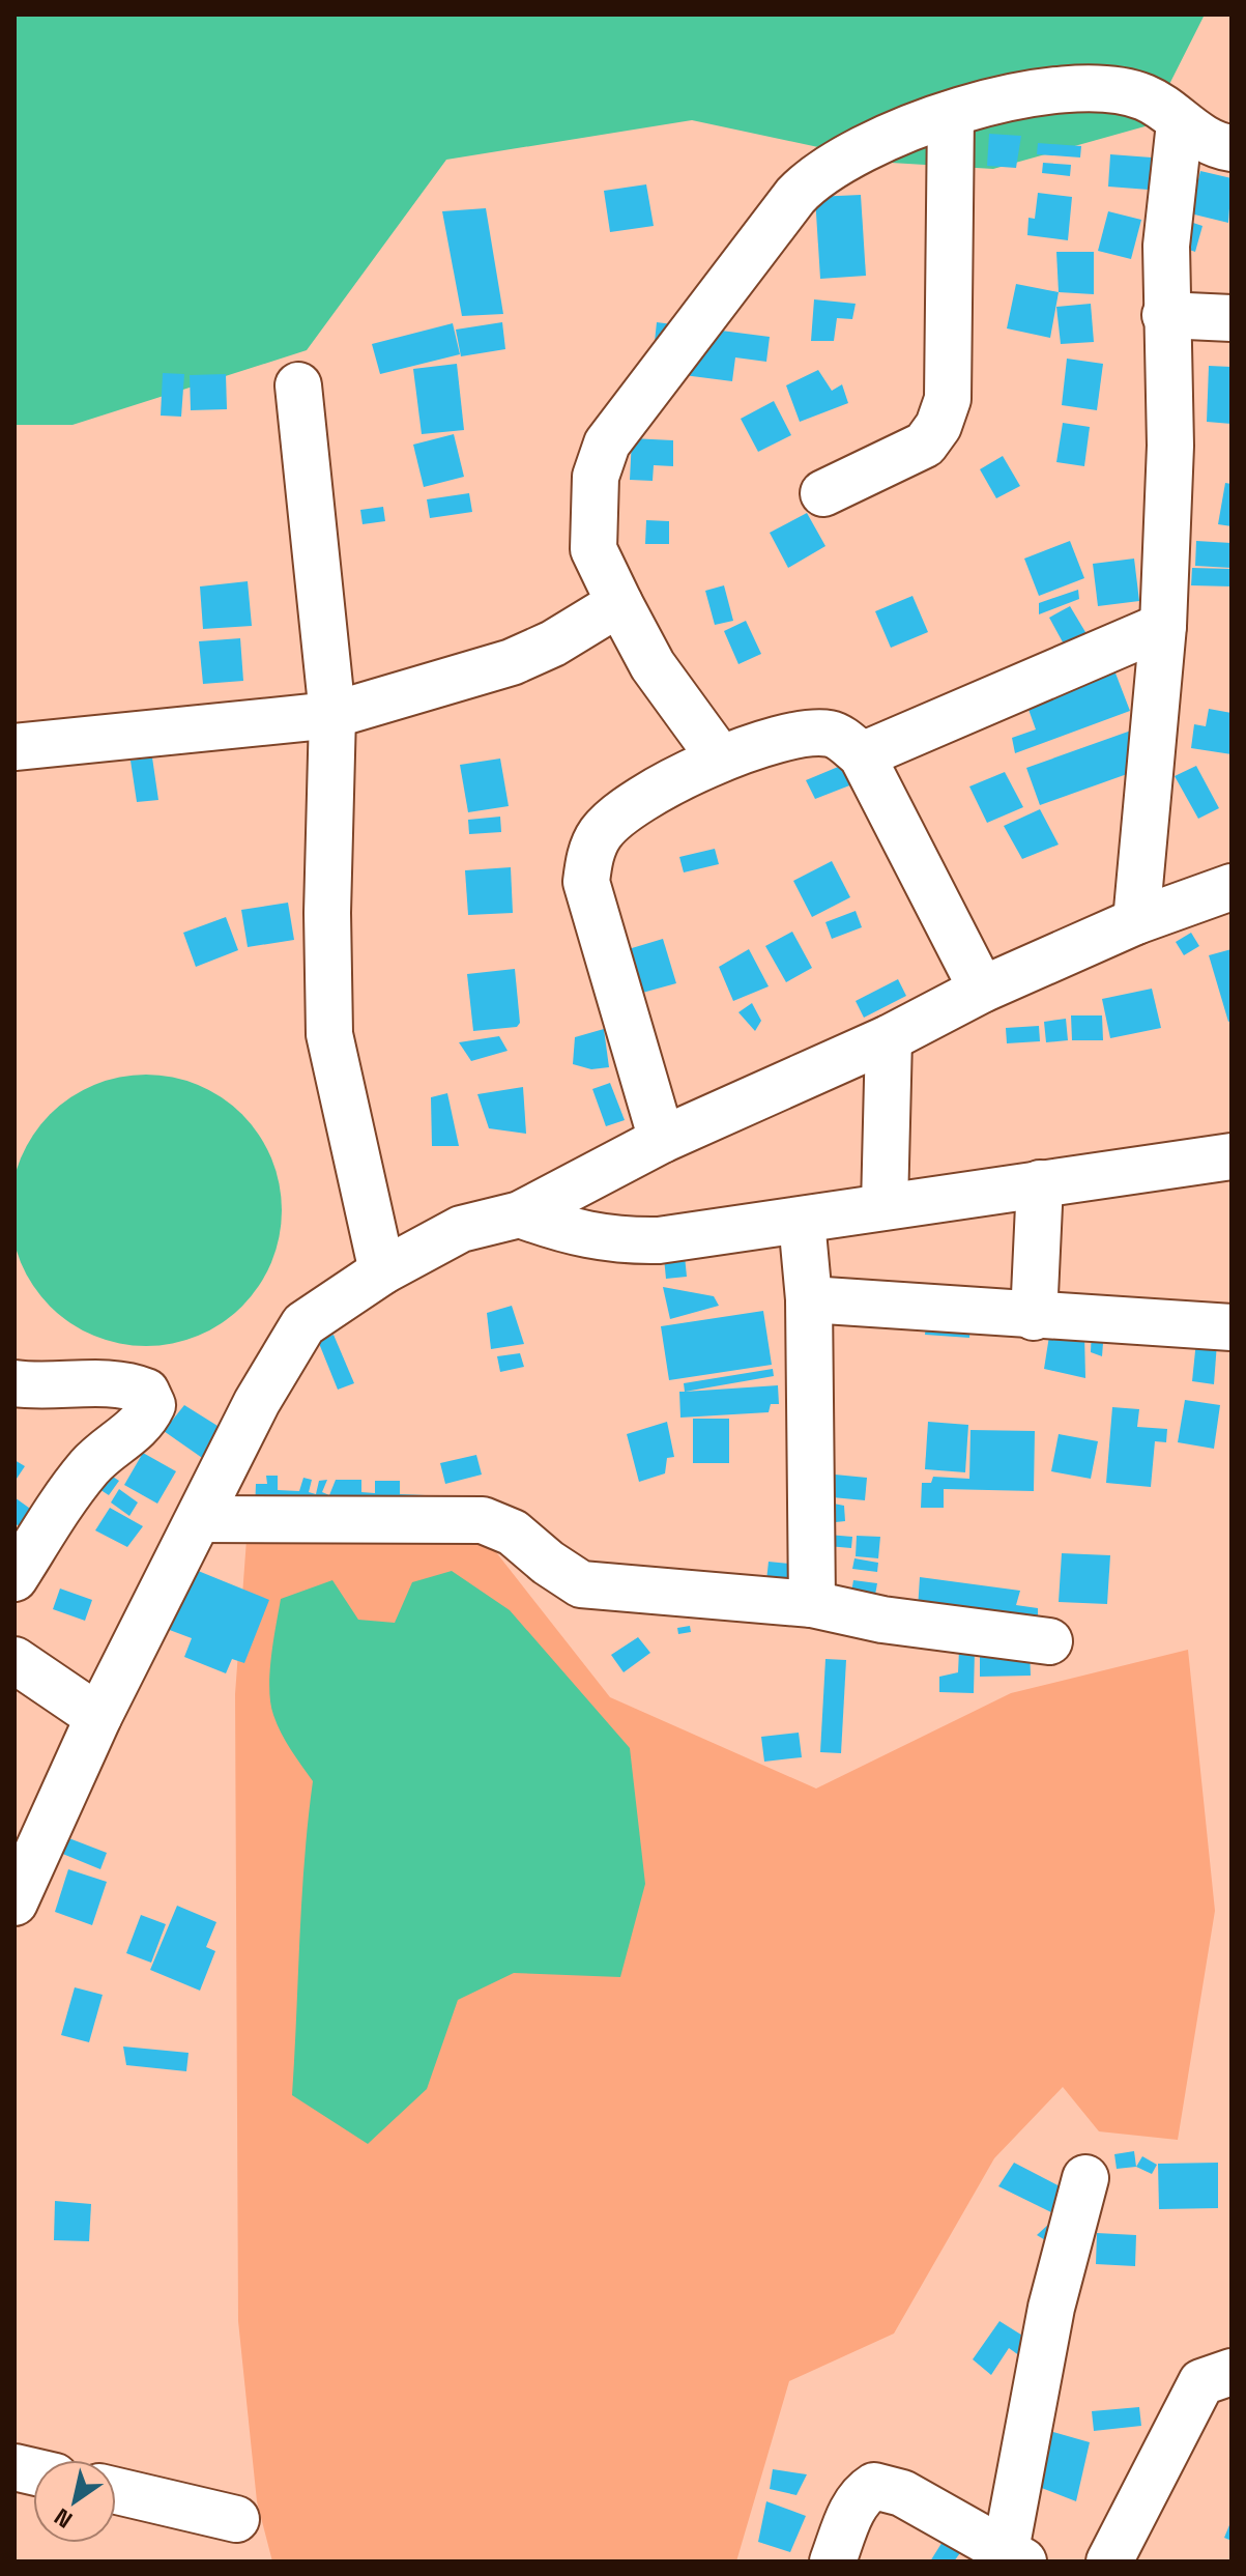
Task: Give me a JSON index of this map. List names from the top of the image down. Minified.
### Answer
{"north":"bottom left"}
